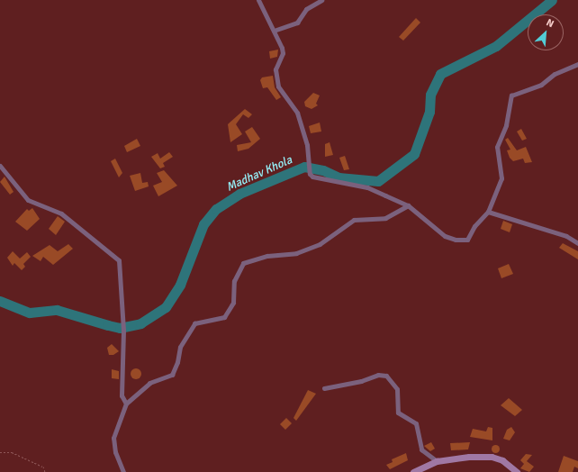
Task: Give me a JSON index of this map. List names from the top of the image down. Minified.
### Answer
{"water":["Madhav Khola"],"north":"top right"}
